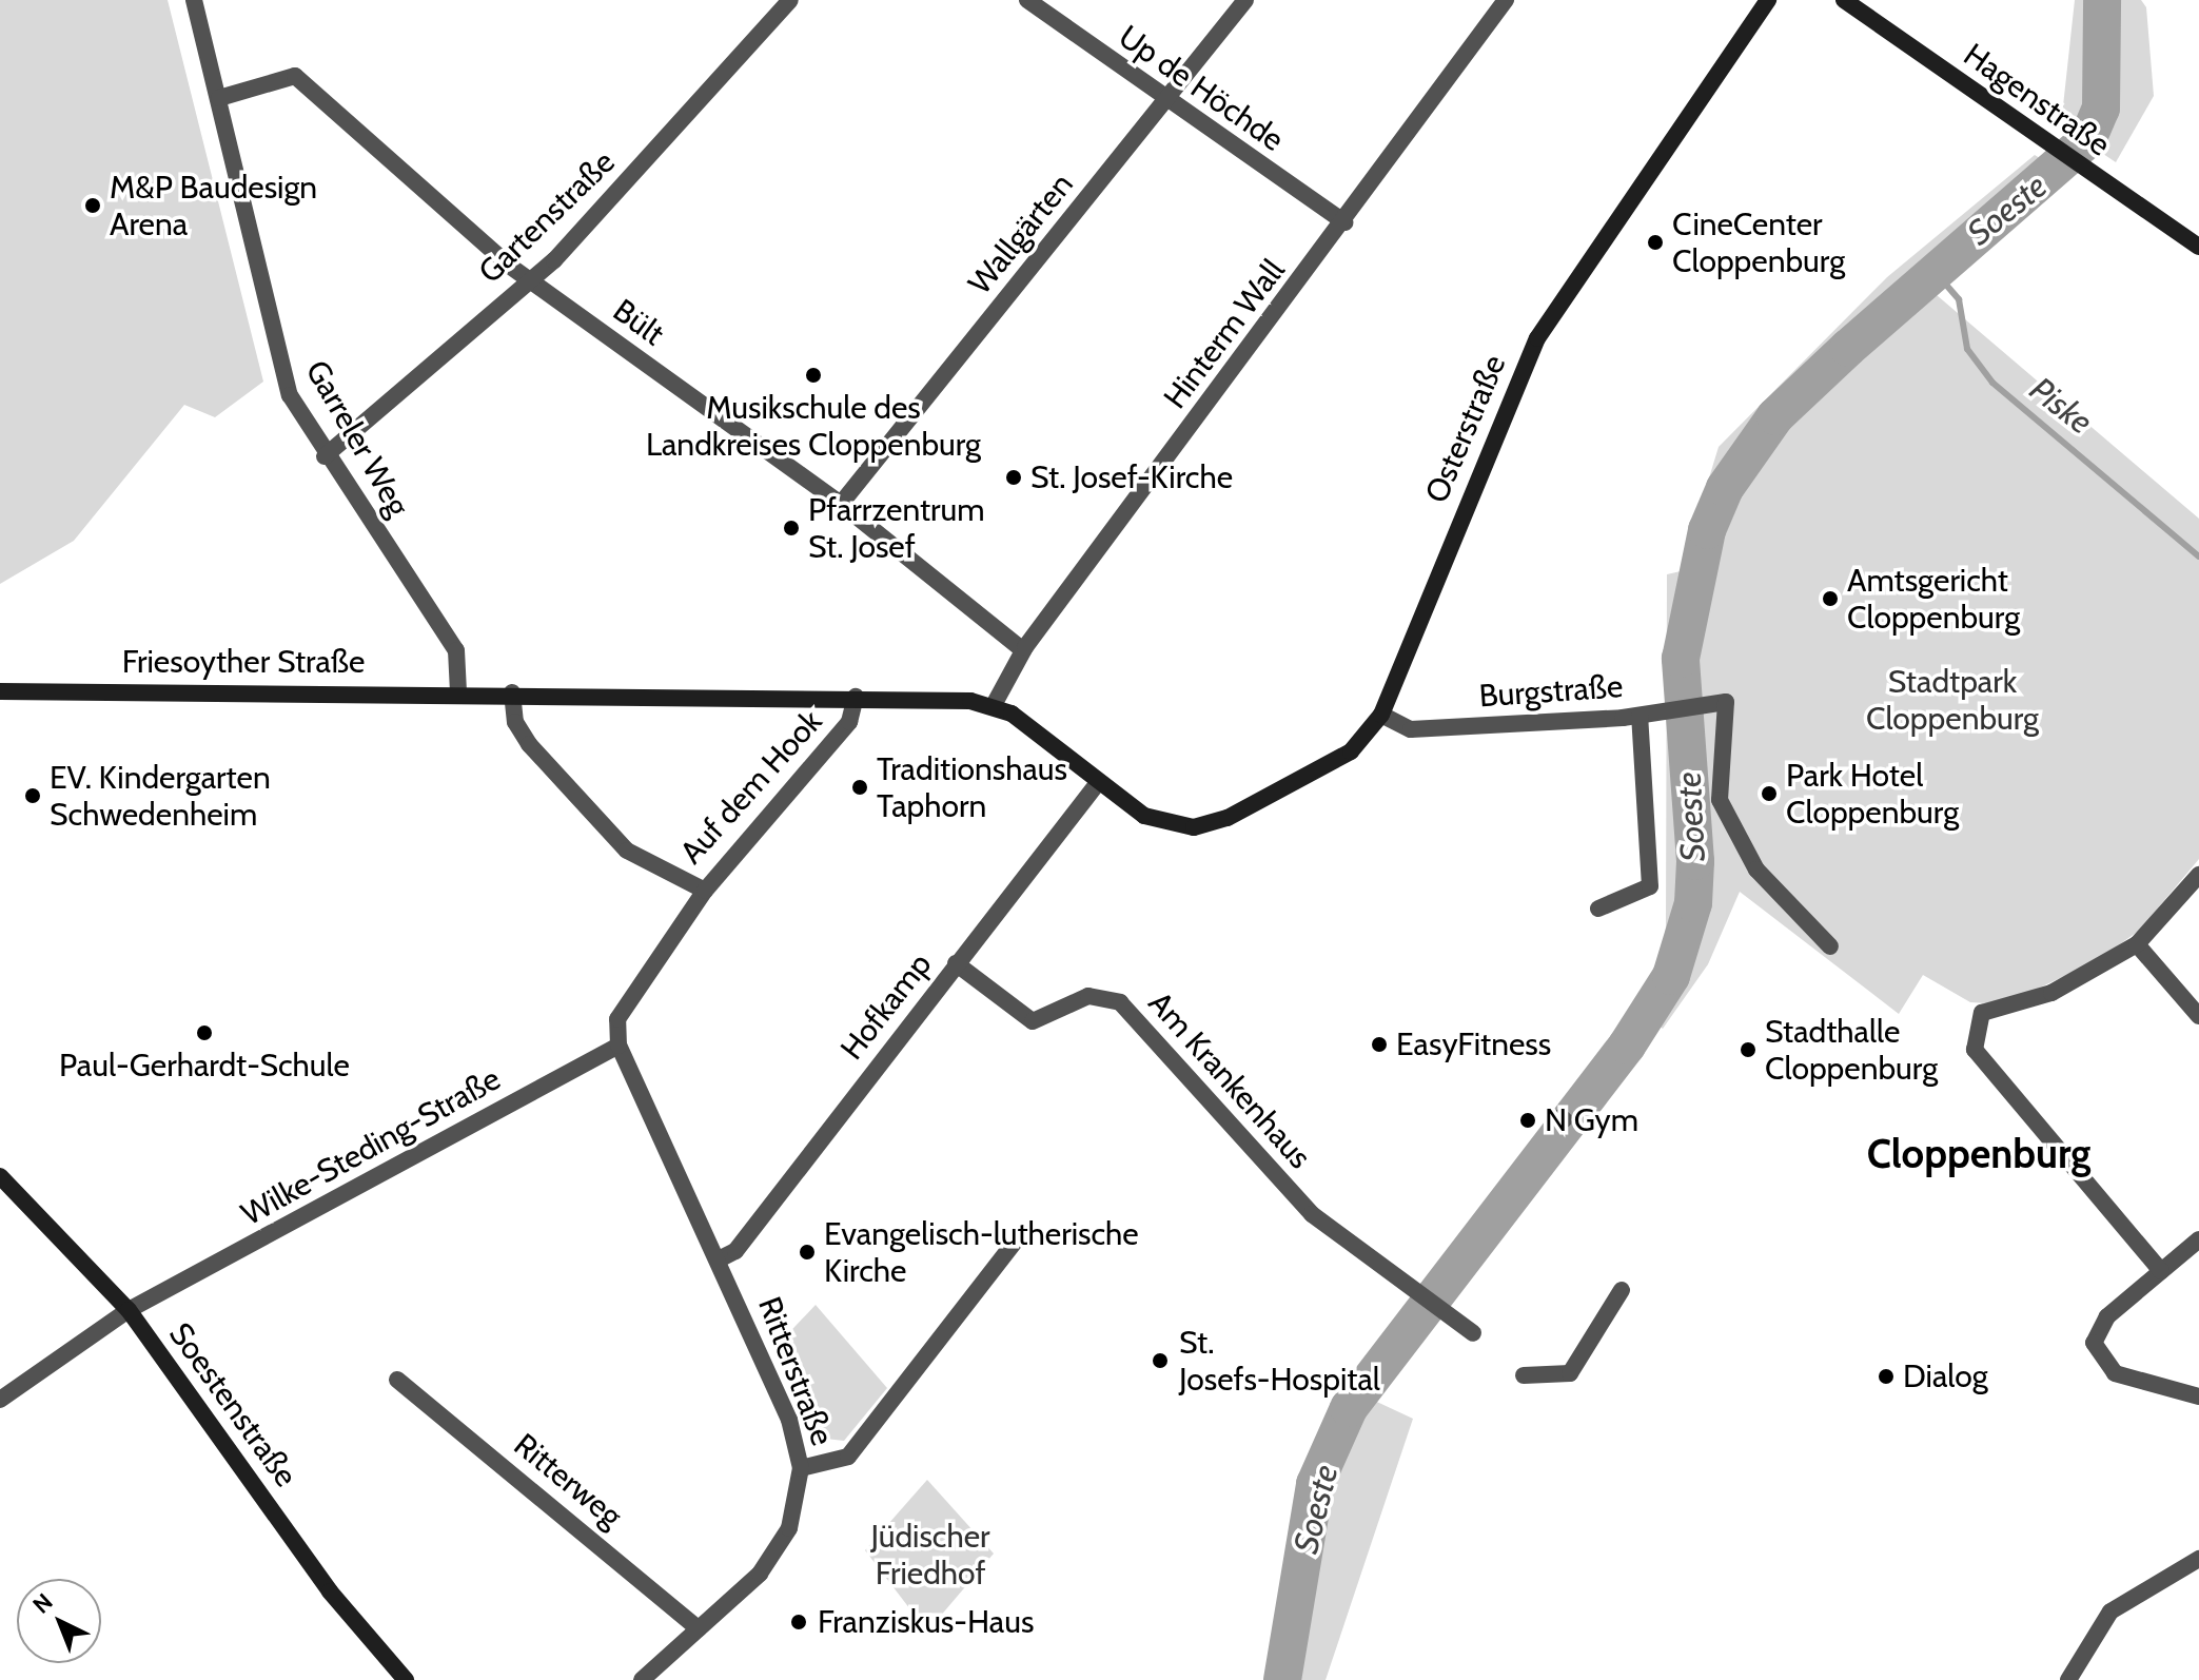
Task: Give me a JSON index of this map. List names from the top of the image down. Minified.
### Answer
{"streets":{"street":["Up de Höchde","Hagenstraße","Gartenstraße","Wallgärten","Bült","Hinterm Wall","Osterstraße","Garreler Weg","Friesoyther Straße","Burgstraße","Auf dem Hook","Hofkamp","Am Krankenhaus","Wilke-Steding-Straße","Ritterstraße","Soestenstraße","Ritterweg"]},"crossings":[["Up de Höchde","Wallgärten"],["Up de Höchde","Hinterm Wall"],["Gartenstraße","Bült"],["Gartenstraße","Garreler Weg"],["Wallgärten","Bült"],["Bült","Hinterm Wall"],["Bült","Garreler Weg"],["Hinterm Wall","Auf dem Hook"],["Osterstraße","Burgstraße"],["Osterstraße","Hofkamp"],["Garreler Weg","Friesoyther Straße"],["Friesoyther Straße","Auf dem Hook"],["Hofkamp","Am Krankenhaus"],["Hofkamp","Ritterstraße"],["Wilke-Steding-Straße","Ritterstraße"],["Wilke-Steding-Straße","Soestenstraße"],["Ritterstraße","Ritterweg"]],"districts":["Cloppenburg"],"water":["Soeste","Piske"],"parks":["Stadtpark Cloppenburg","Jüdischer Friedhof"],"places":["M&P Baudesign Arena","CineCenter Cloppenburg","Musikschule des Landkreises Cloppenburg","St. Josef-Kirche","Pfarrzentrum St. Josef","Amtsgericht Cloppenburg","Traditionshaus Taphorn","Park Hotel Cloppenburg","EV. Kindergarten Schwedenheim","Paul-Gerhardt-Schule","EasyFitness","Stadthalle Cloppenburg","N Gym","Evangelisch-lutherische Kirche","St. Josefs-Hospital","Dialog","Franziskus-Haus"],"north":"top left"}
